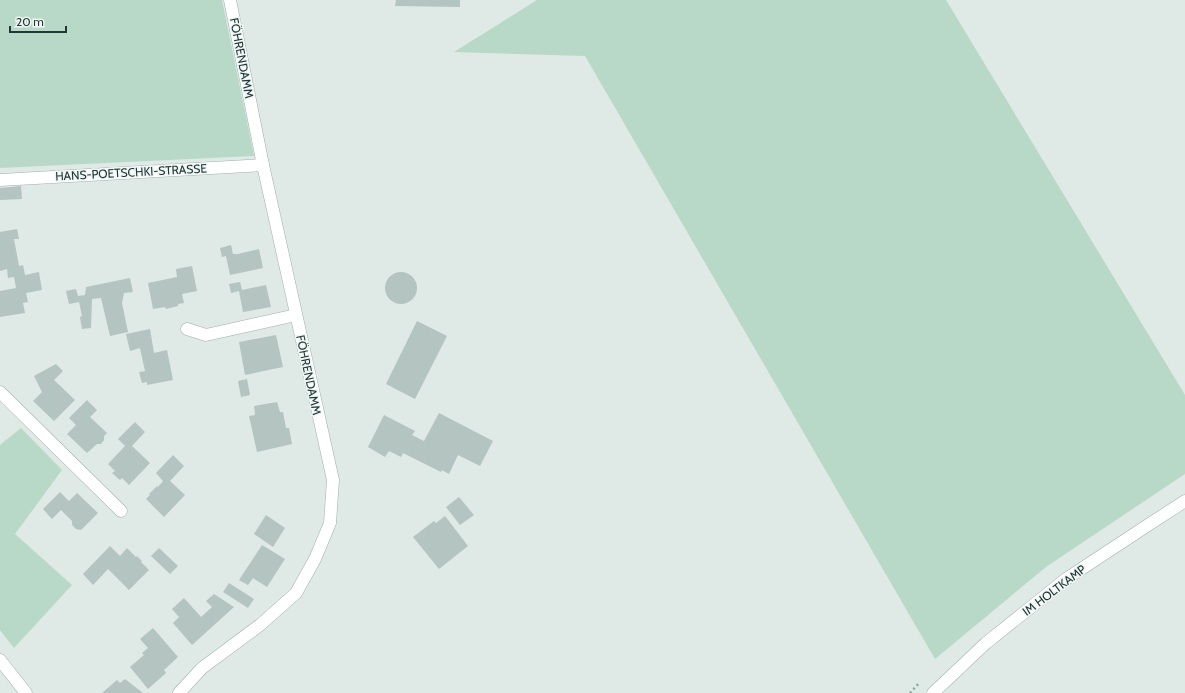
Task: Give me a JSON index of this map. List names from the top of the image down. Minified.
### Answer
{"streets":{"street":["FÖHRENDAMM","HANS-POETSCHKI-STRASSE","IM HOLTKAMP"]},"crossings":[["FÖHRENDAMM","HANS-POETSCHKI-STRASSE"]],"scale_bar":"20 m"}
